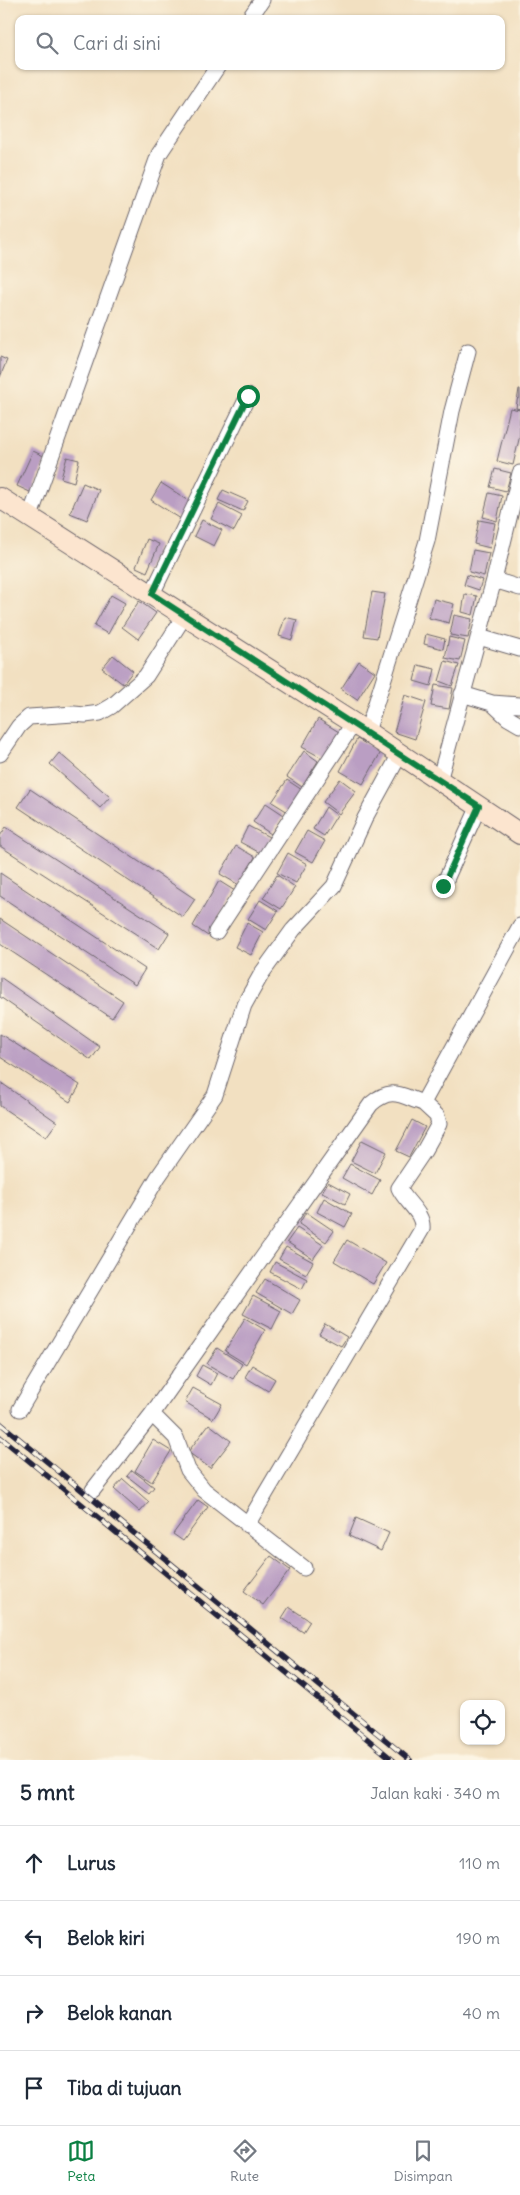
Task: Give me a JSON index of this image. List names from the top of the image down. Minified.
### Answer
{"page":{"search":"Cari di sini","heading":["5 mnt","Jalan kaki · 340 m"],"list":[["Lurus","110 m"],["Belok kiri","190 m"],["Belok kanan","40 m"],"Tiba di tujuan"],"nav":["Peta","Rute","Disimpan"]}}
